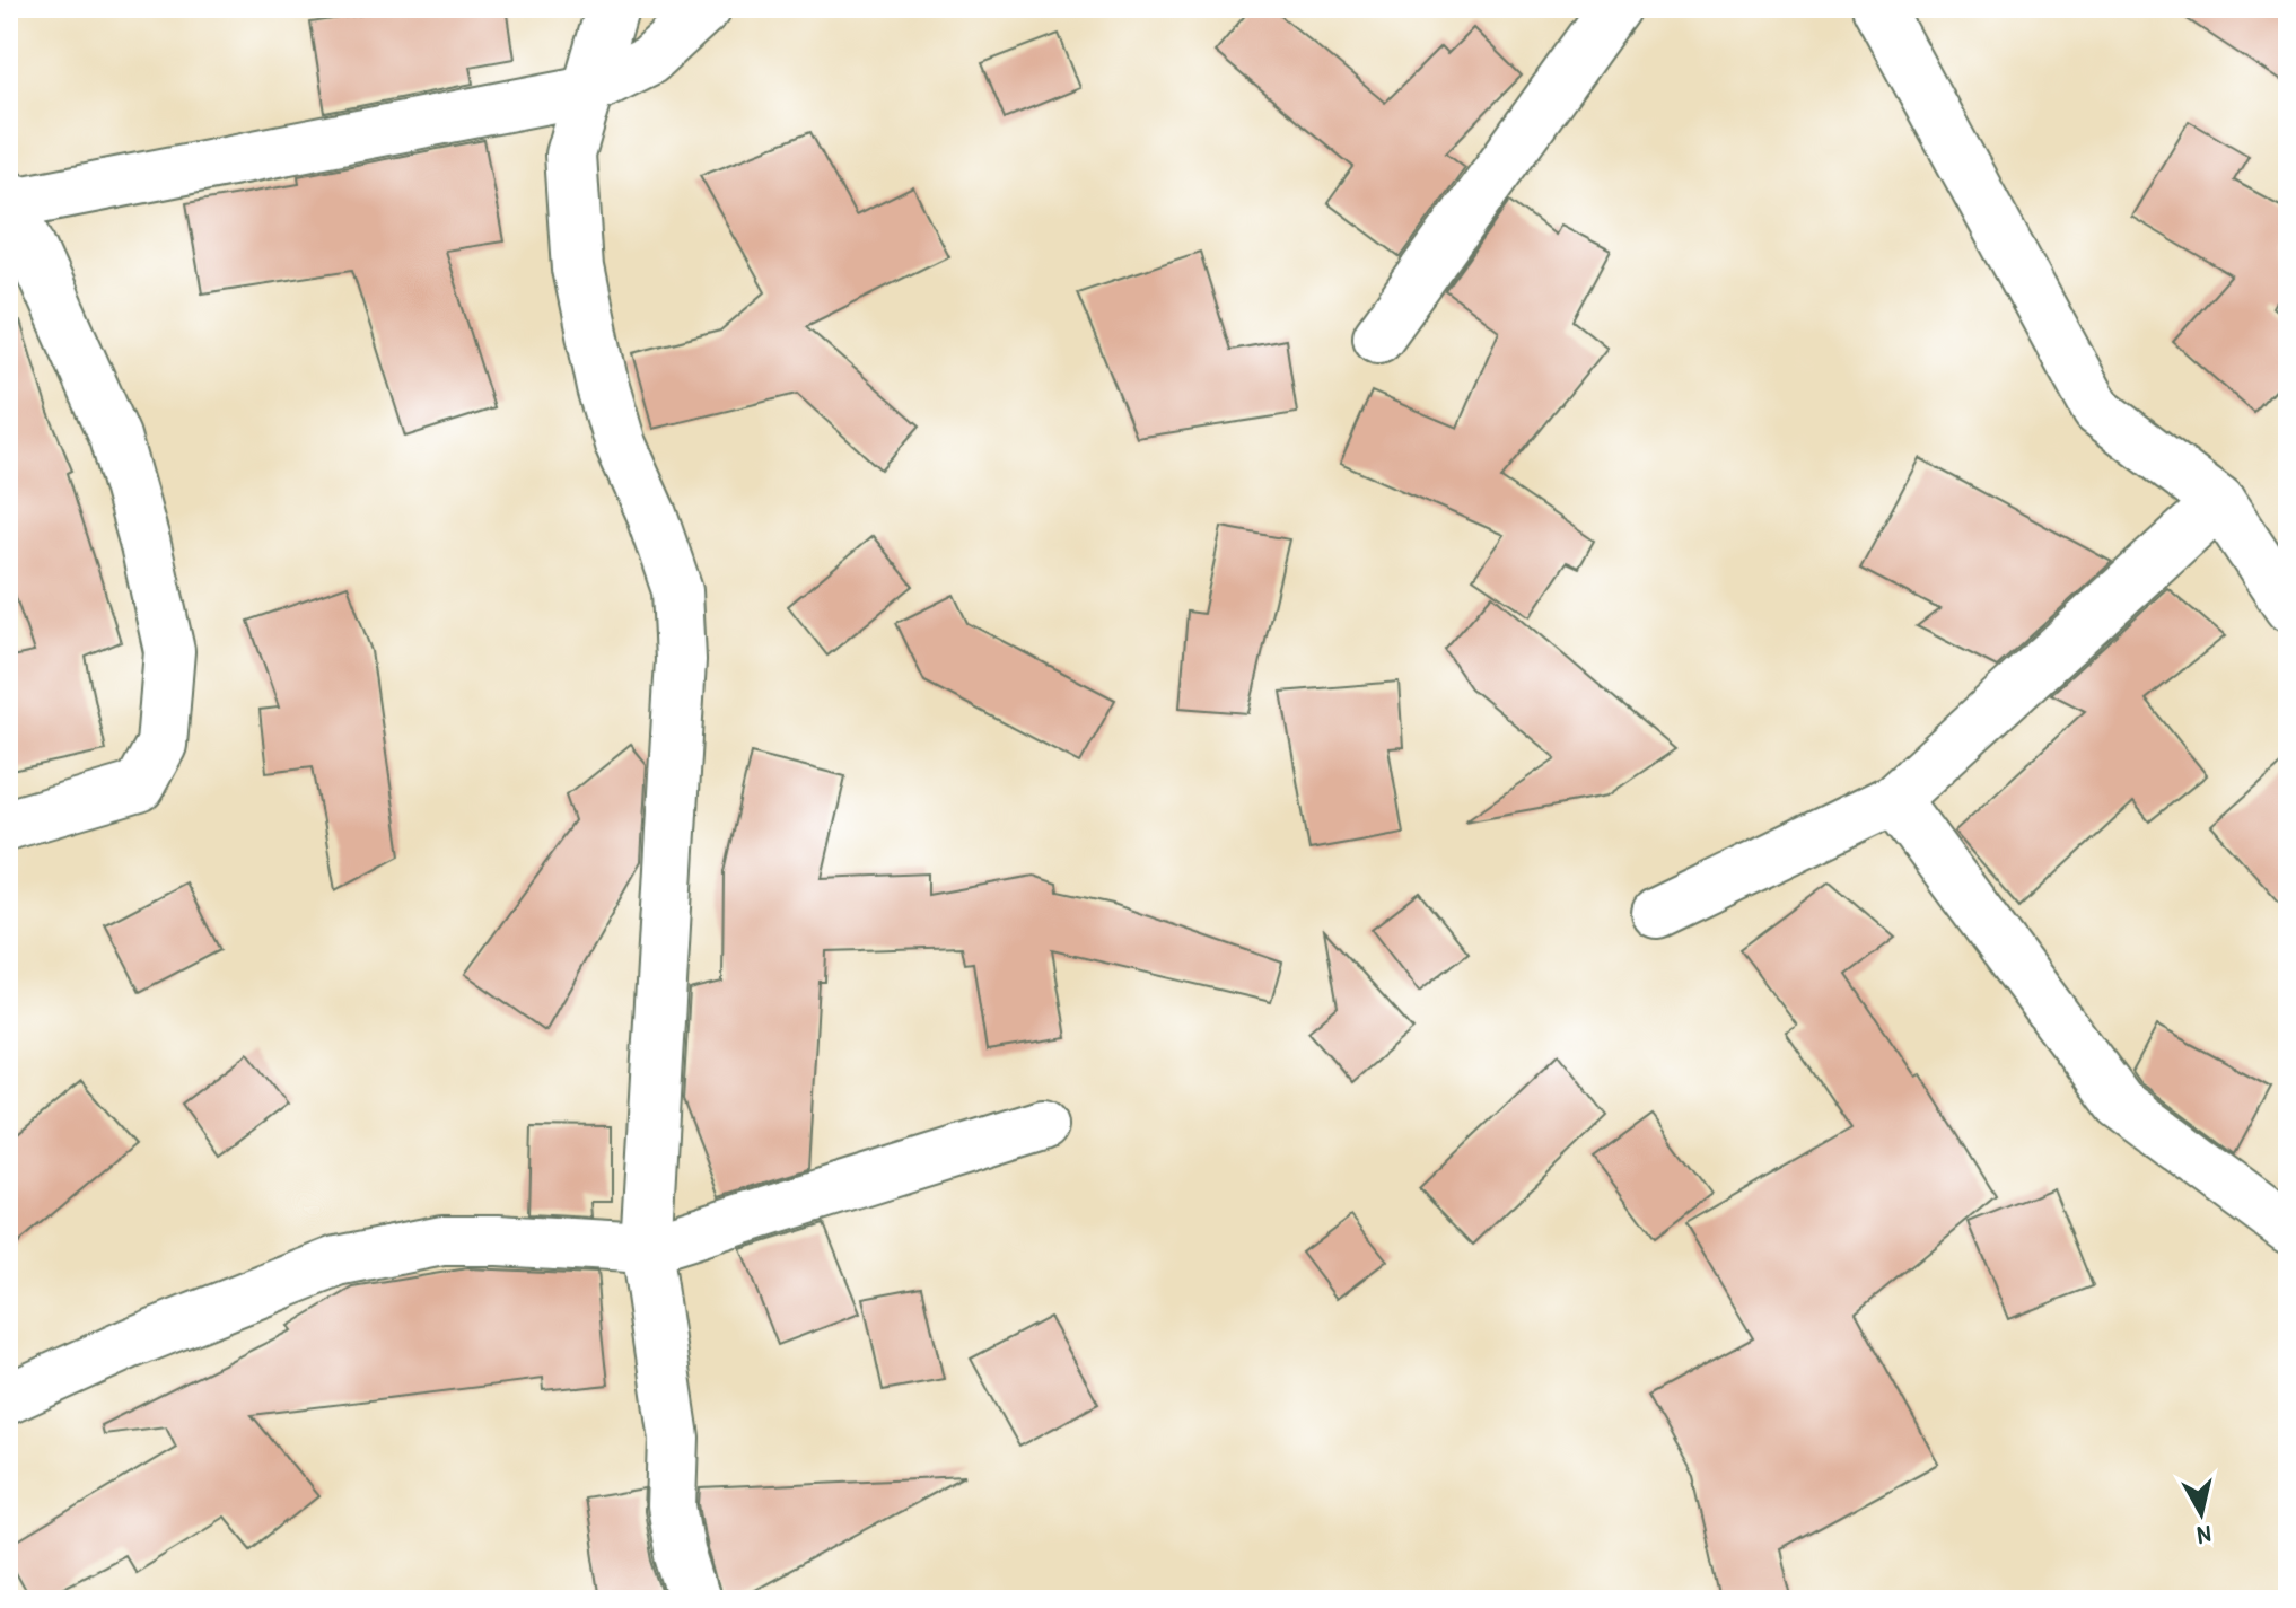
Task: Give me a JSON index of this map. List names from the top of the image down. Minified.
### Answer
{"north":"bottom"}
